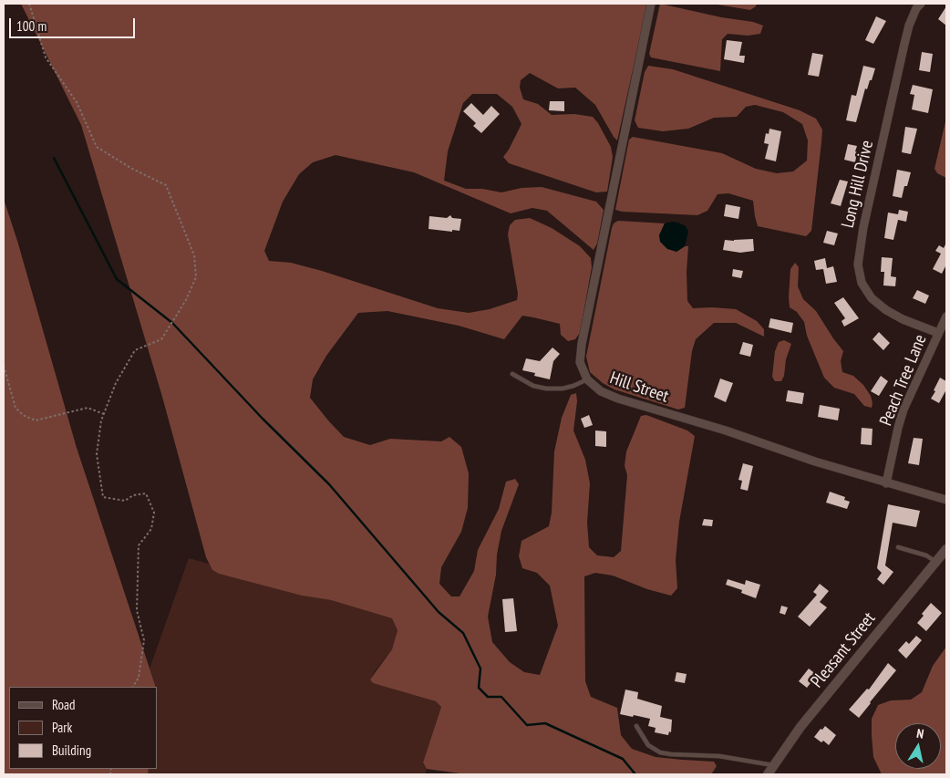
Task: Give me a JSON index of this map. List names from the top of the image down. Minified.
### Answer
{"streets":{"street":["Long Hill Drive","Peach Tree Lane","Hill Street","Pleasant Street"]},"crossings":[["Long Hill Drive","Peach Tree Lane"],["Peach Tree Lane","Hill Street"]],"legend":["Road","Park","Building"],"scale_bar":"100 m","north":"top"}
